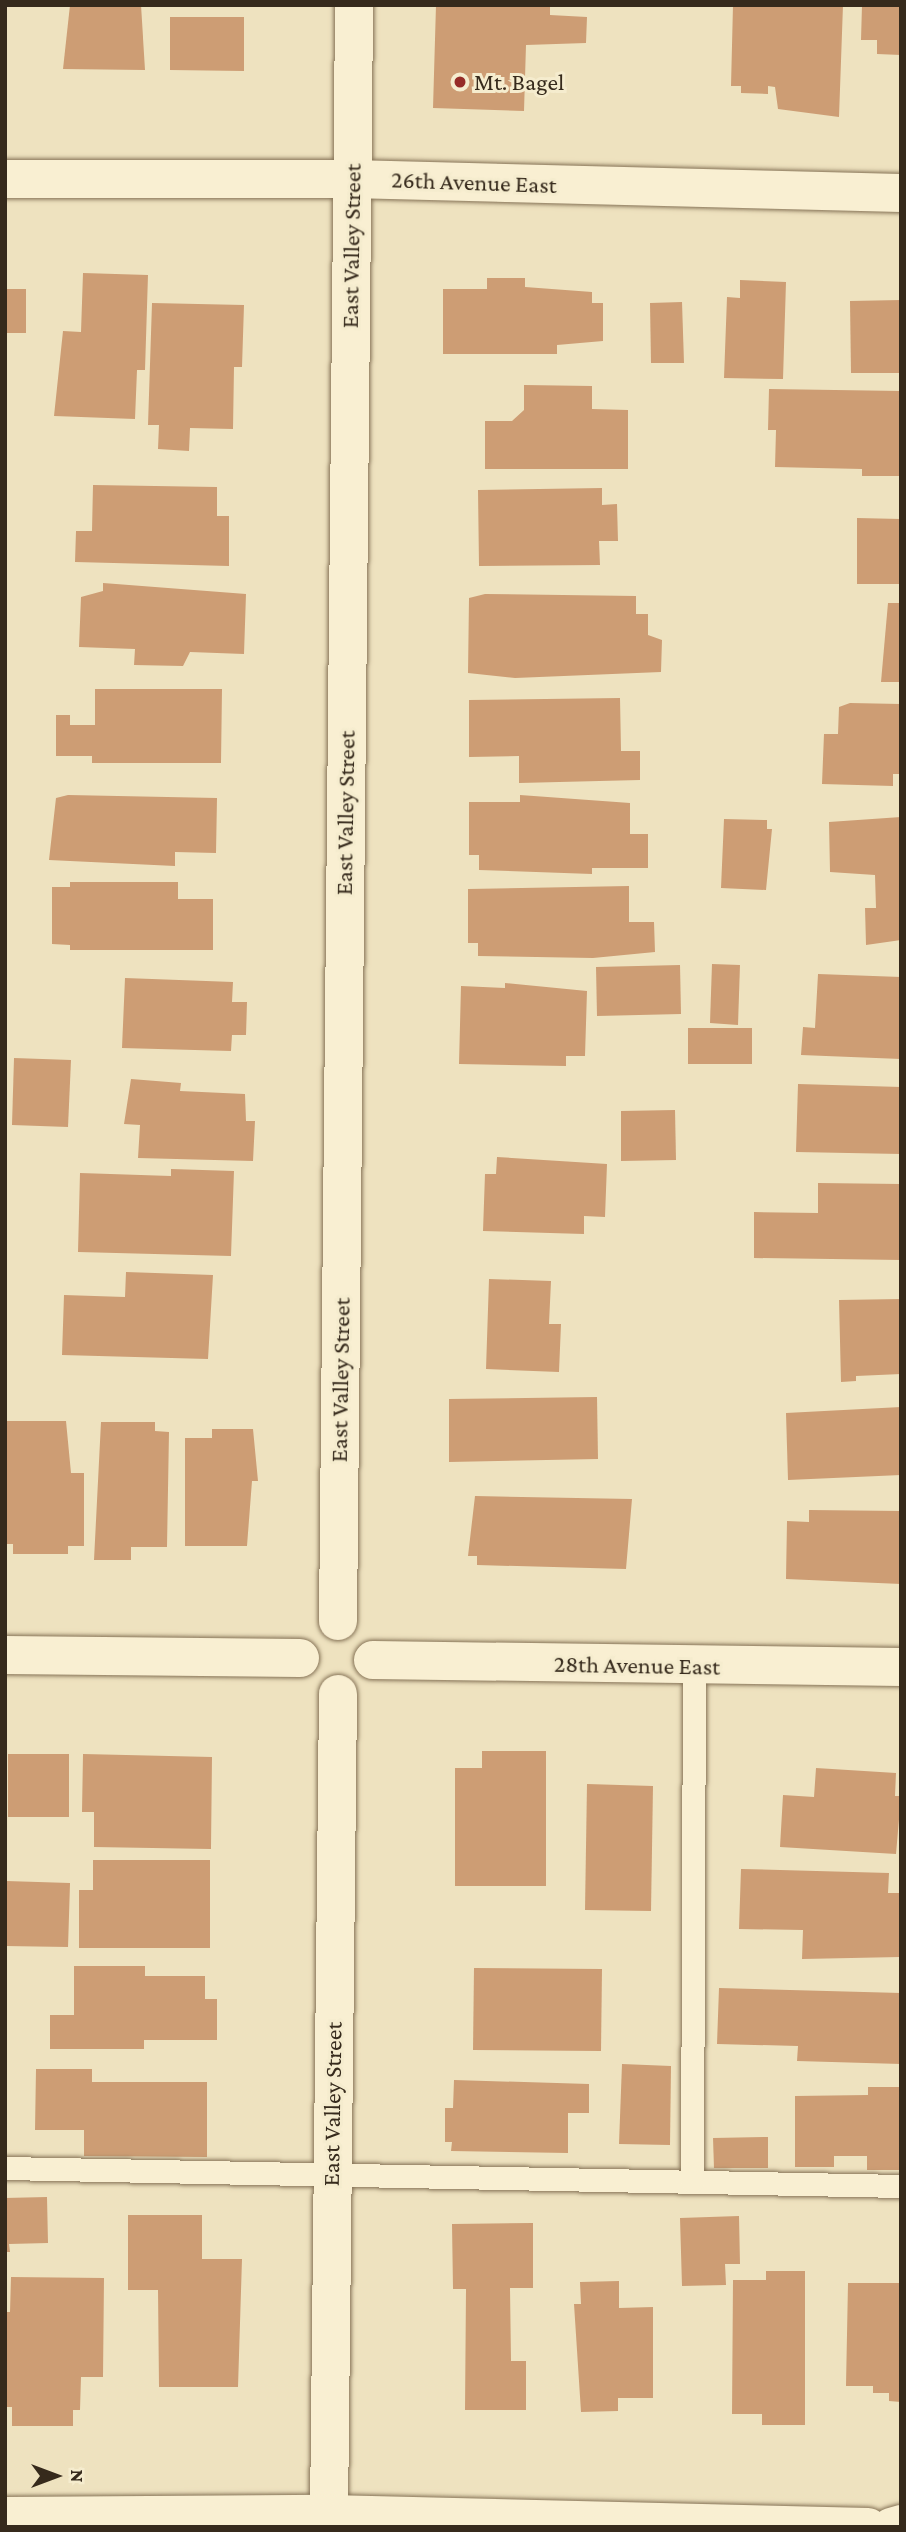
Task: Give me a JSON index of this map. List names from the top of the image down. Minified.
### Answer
{"streets":{"street":["26th Avenue East","East Valley Street","28th Avenue East"]},"crossings":[["26th Avenue East","East Valley Street"],["East Valley Street","28th Avenue East"]],"places":["Mt. Bagel"],"north":"right"}
